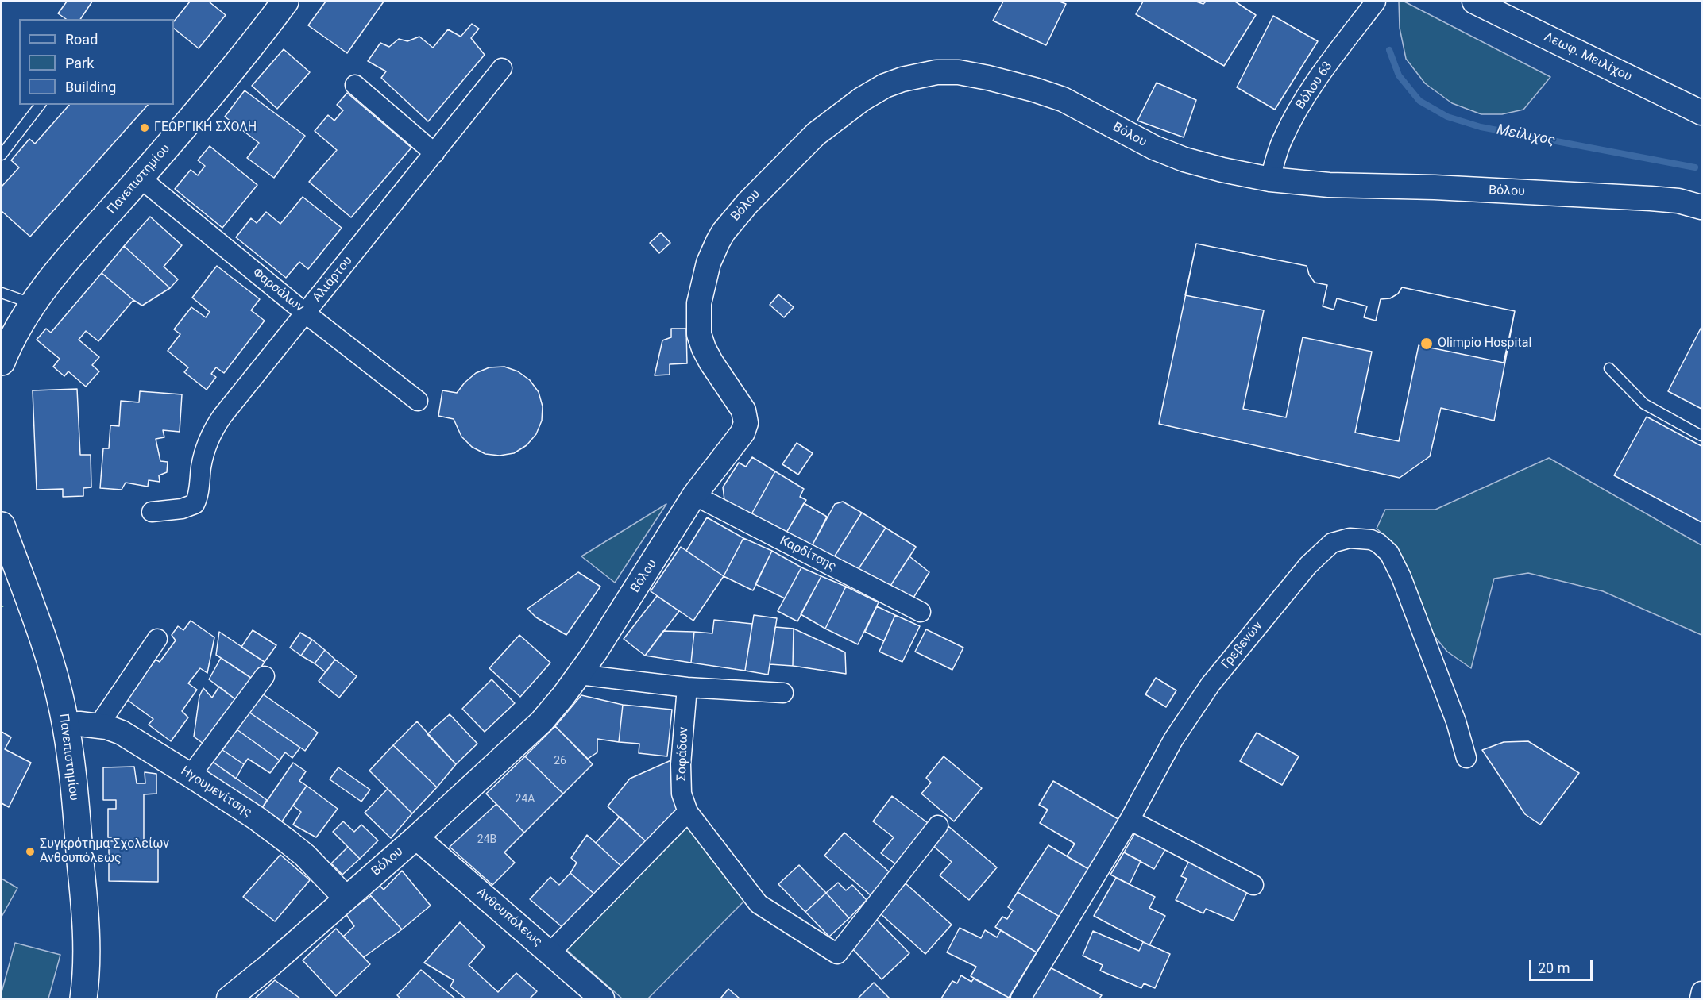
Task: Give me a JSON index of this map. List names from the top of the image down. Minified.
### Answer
{"streets":{"main road":["Πανεπιστημίου"],"street":["Λεωφ. Μειλίχου","Βόλου 63","Βόλου","Αλιάρτου","Φαρσάλων","Καρδίτσης","Γρεβενών","Σοφάδων","Ηγουμενίτσης","Ανθουπόλεως"]},"crossings":[["Βόλου 63","Βόλου"],["Βόλου","Καρδίτσης"],["Βόλου","Ηγουμενίτσης"],["Βόλου","Ανθουπόλεως"],["Πανεπιστημίου","Φαρσάλων"],["Πανεπιστημίου","Ηγουμενίτσης"],["Αλιάρτου","Φαρσάλων"]],"water":["Μείλιχος"],"places":["ΓΕΩΡΓΙΚΗ ΣΧΟΛΗ","Olimpio Hospital","Συγκρότημα Σχολείων Ανθουπόλεως"],"house_numbers":["26","24Α","24Β"],"legend":["Road","Park","Building"],"scale_bar":"20 m"}
